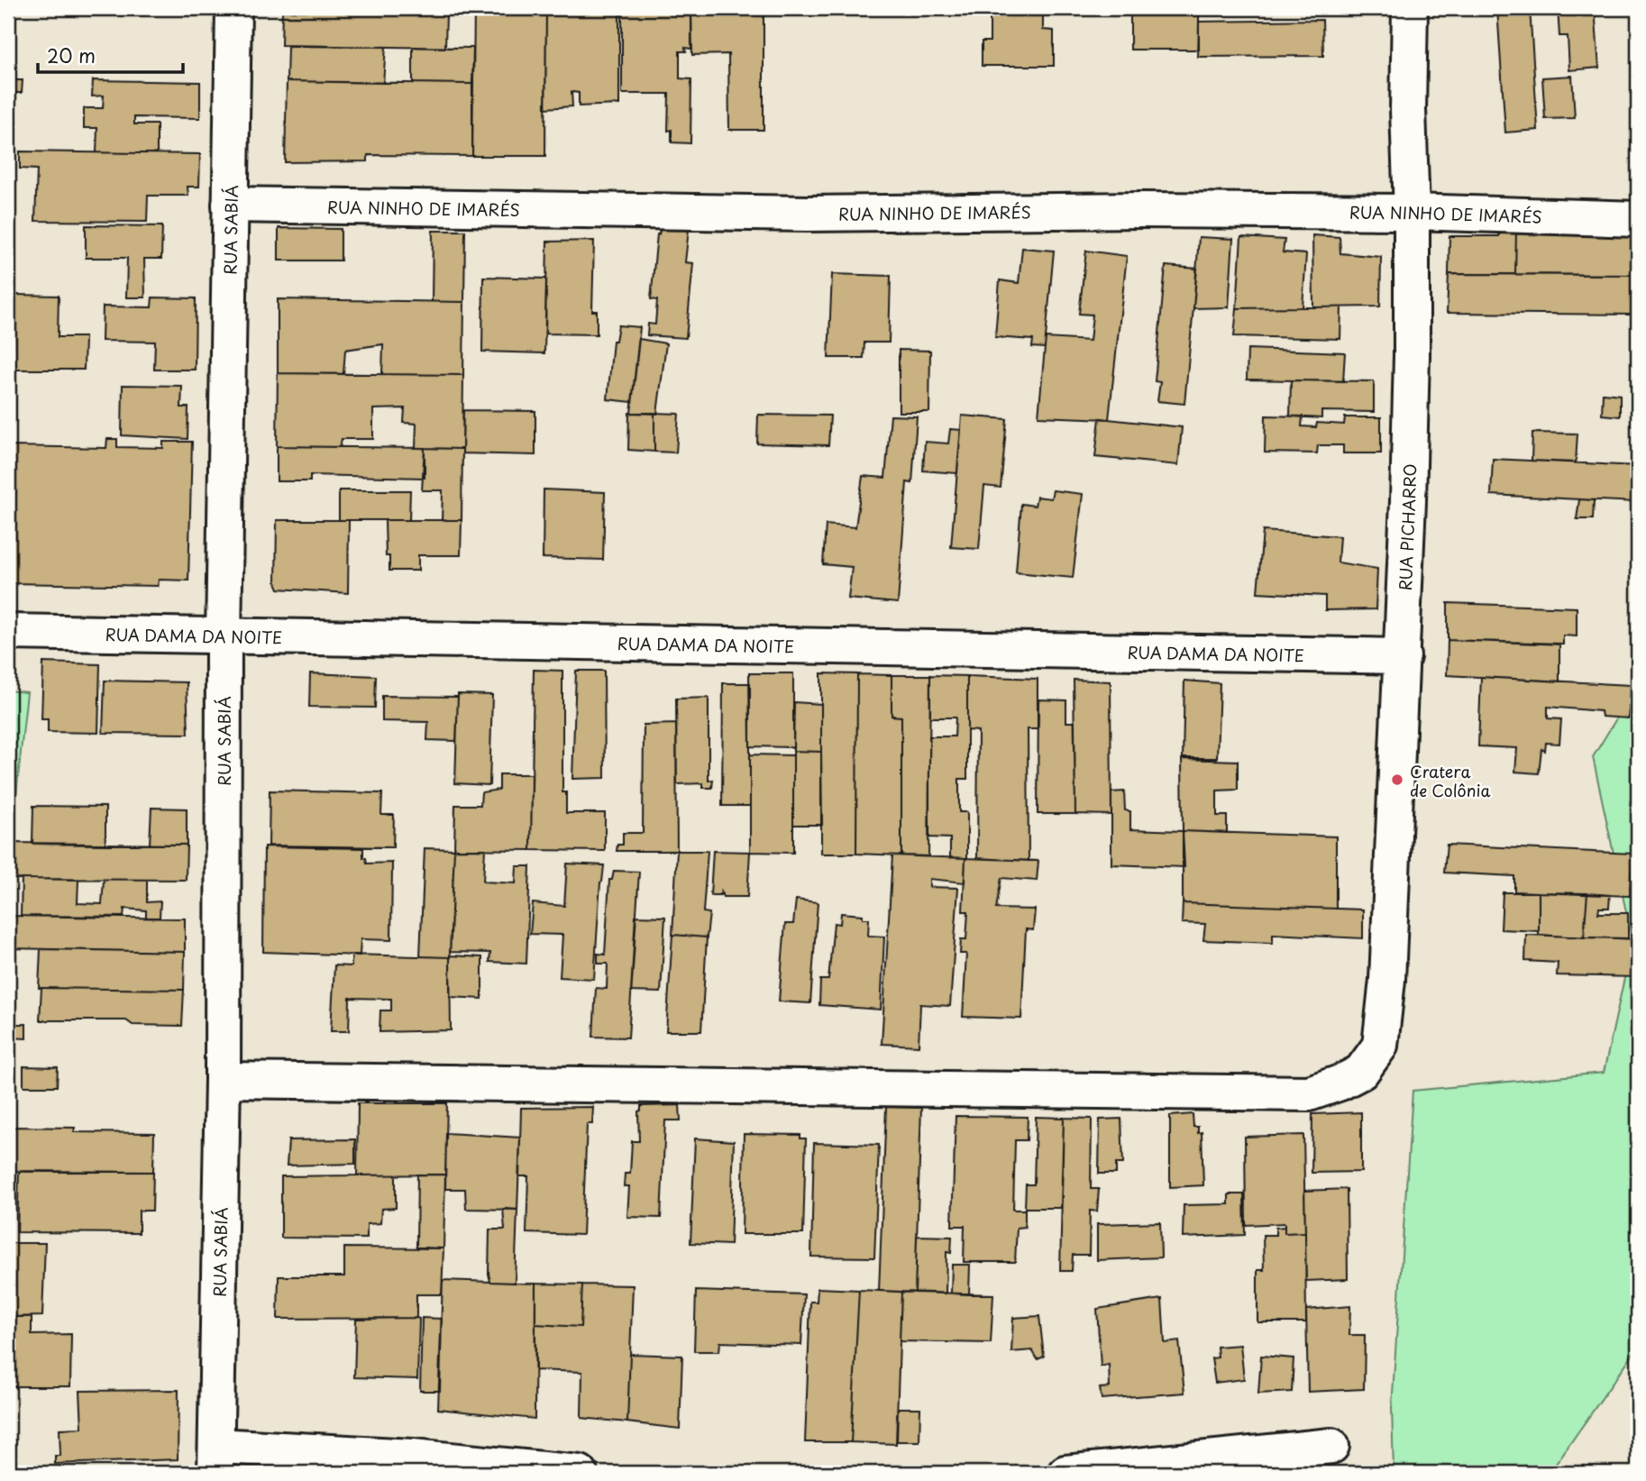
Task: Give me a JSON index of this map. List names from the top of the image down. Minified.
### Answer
{"streets":{"street":["RUA NINHO DE IMARÉS","RUA SABIÁ","RUA PICHARRO","RUA DAMA DA NOITE"]},"crossings":[["RUA NINHO DE IMARÉS","RUA SABIÁ"],["RUA NINHO DE IMARÉS","RUA PICHARRO"],["RUA SABIÁ","RUA PICHARRO"],["RUA SABIÁ","RUA DAMA DA NOITE"],["RUA PICHARRO","RUA DAMA DA NOITE"]],"places":["Cratera de Colônia"],"scale_bar":"20 m"}
